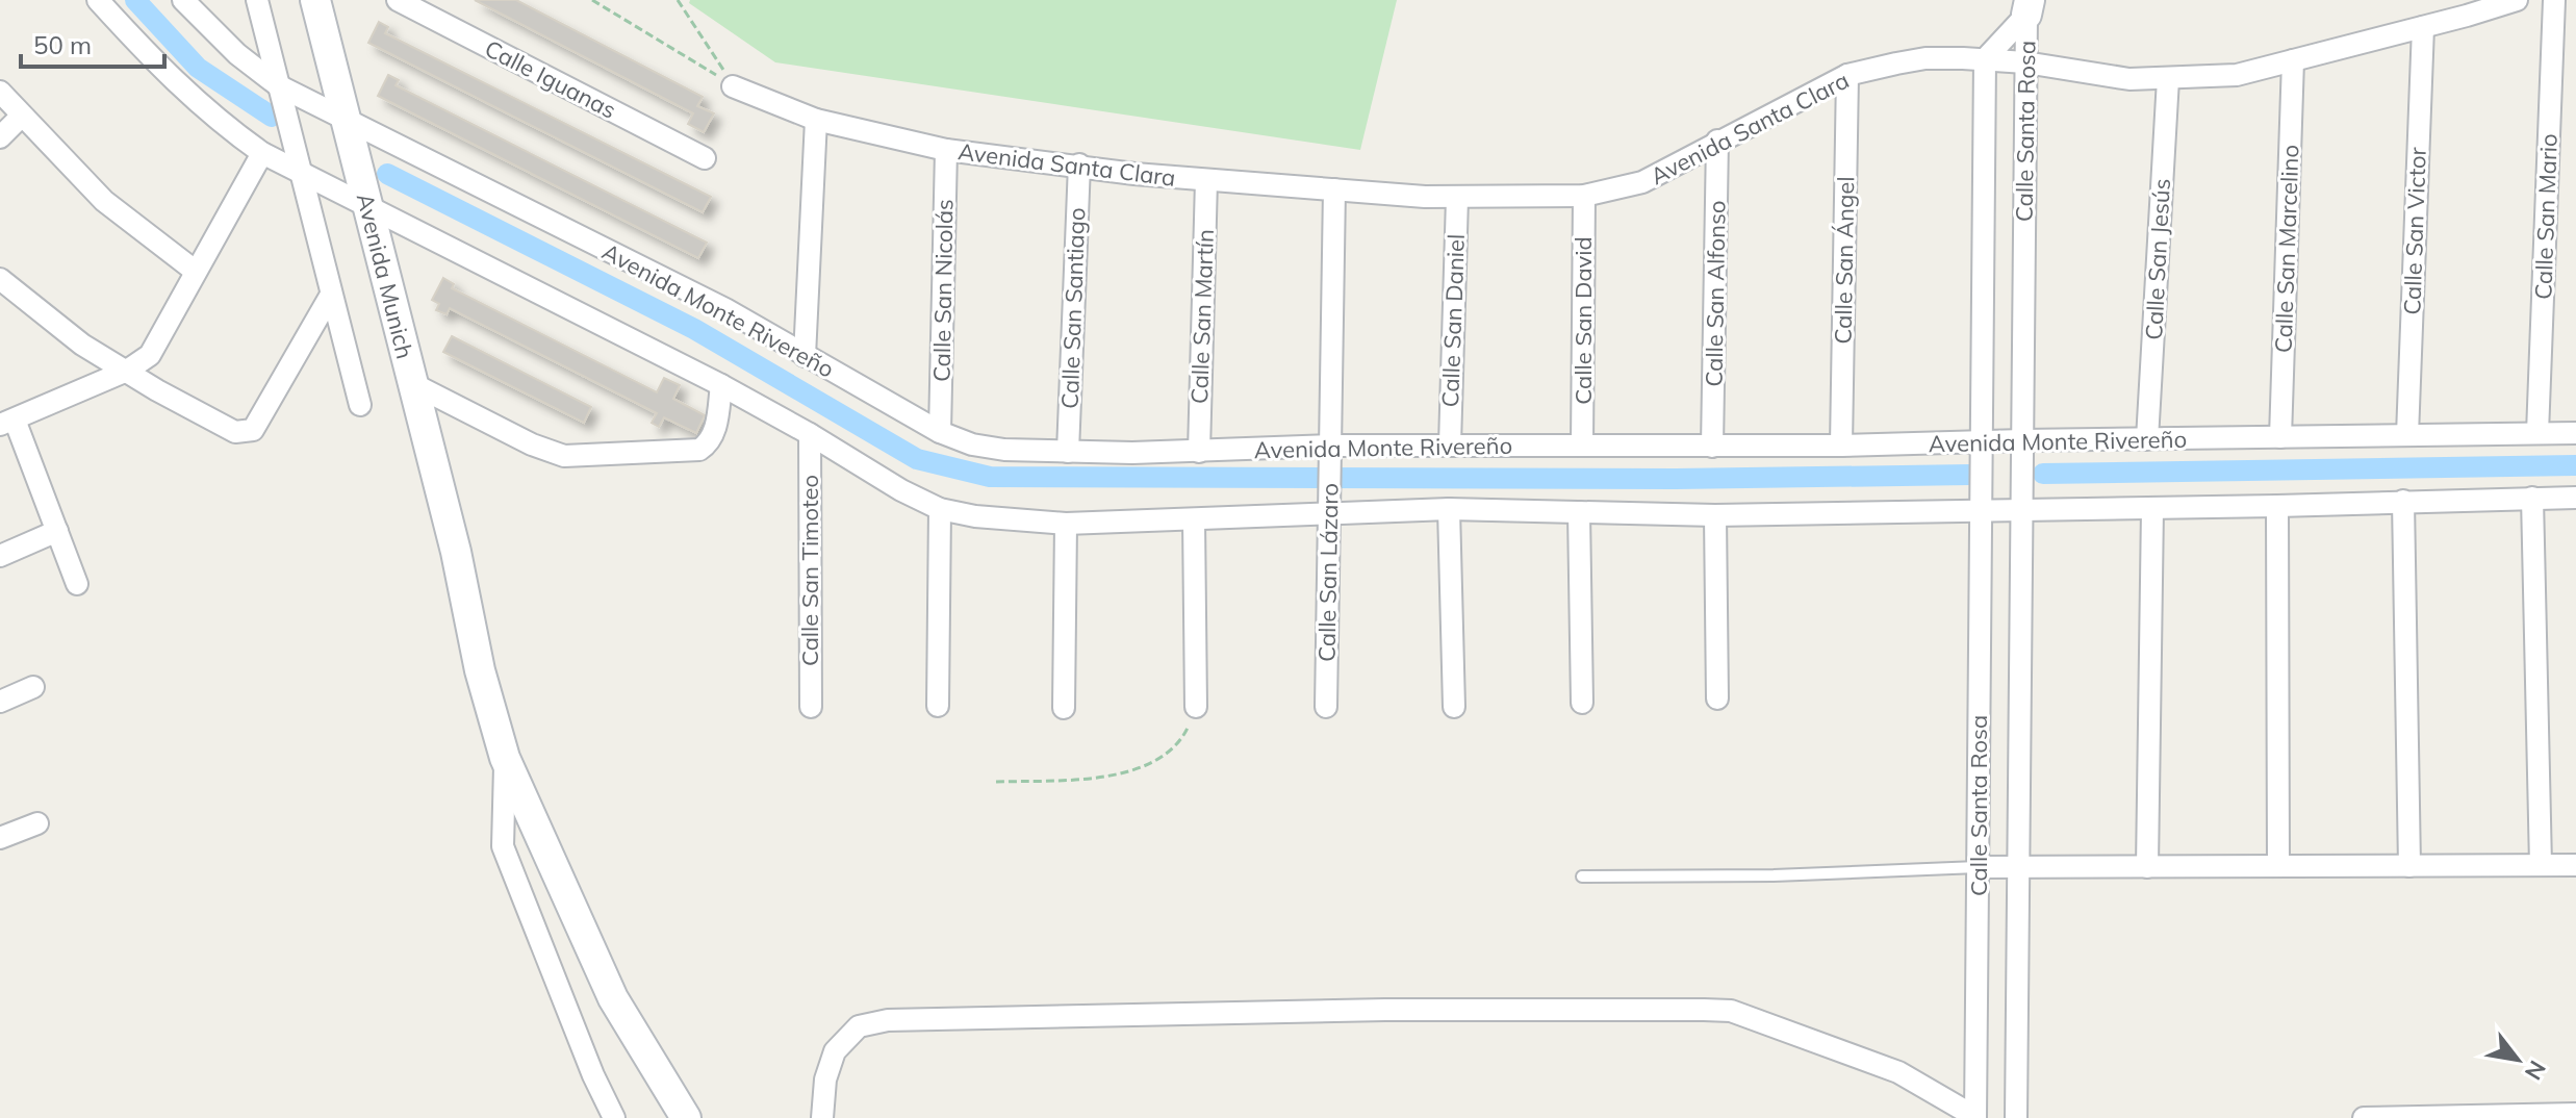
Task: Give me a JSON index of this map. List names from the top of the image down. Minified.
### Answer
{"streets":{"main road":["Avenida Munich"],"street":["Calle Iguanas","Avenida Santa Clara","Calle Santa Rosa","Calle San Mario","Calle San Victor","Calle San Marcelino","Calle San Jesús","Calle San Ángel","Calle San Nicolás","Calle San Alfonso","Calle San Santiago","Avenida Monte Rivereño","Calle San Martín","Calle San Daniel","Calle San David","Calle San Timoteo","Calle San Lázaro"]},"crossings":[["Avenida Santa Clara","Calle Santa Rosa"],["Avenida Santa Clara","Calle San Victor"],["Avenida Santa Clara","Calle San Marcelino"],["Avenida Santa Clara","Calle San Jesús"],["Avenida Santa Clara","Calle San Ángel"],["Avenida Santa Clara","Calle San Nicolás"],["Avenida Santa Clara","Calle San Alfonso"],["Avenida Santa Clara","Calle San Santiago"],["Avenida Santa Clara","Calle San Martín"],["Avenida Santa Clara","Calle San Daniel"],["Avenida Santa Clara","Calle San David"],["Avenida Santa Clara","Calle San Lázaro"],["Calle Santa Rosa","Avenida Monte Rivereño"],["Calle San Mario","Avenida Monte Rivereño"],["Calle San Victor","Avenida Monte Rivereño"],["Calle San Marcelino","Avenida Monte Rivereño"],["Calle San Jesús","Avenida Monte Rivereño"],["Calle San Ángel","Avenida Monte Rivereño"],["Avenida Munich","Avenida Monte Rivereño"],["Calle San Nicolás","Avenida Monte Rivereño"],["Calle San Alfonso","Avenida Monte Rivereño"],["Calle San Santiago","Avenida Monte Rivereño"],["Avenida Monte Rivereño","Calle San Martín"],["Avenida Monte Rivereño","Calle San Daniel"],["Avenida Monte Rivereño","Calle San David"],["Avenida Monte Rivereño","Calle San Lázaro"]],"scale_bar":"50 m","north":"bottom right"}
